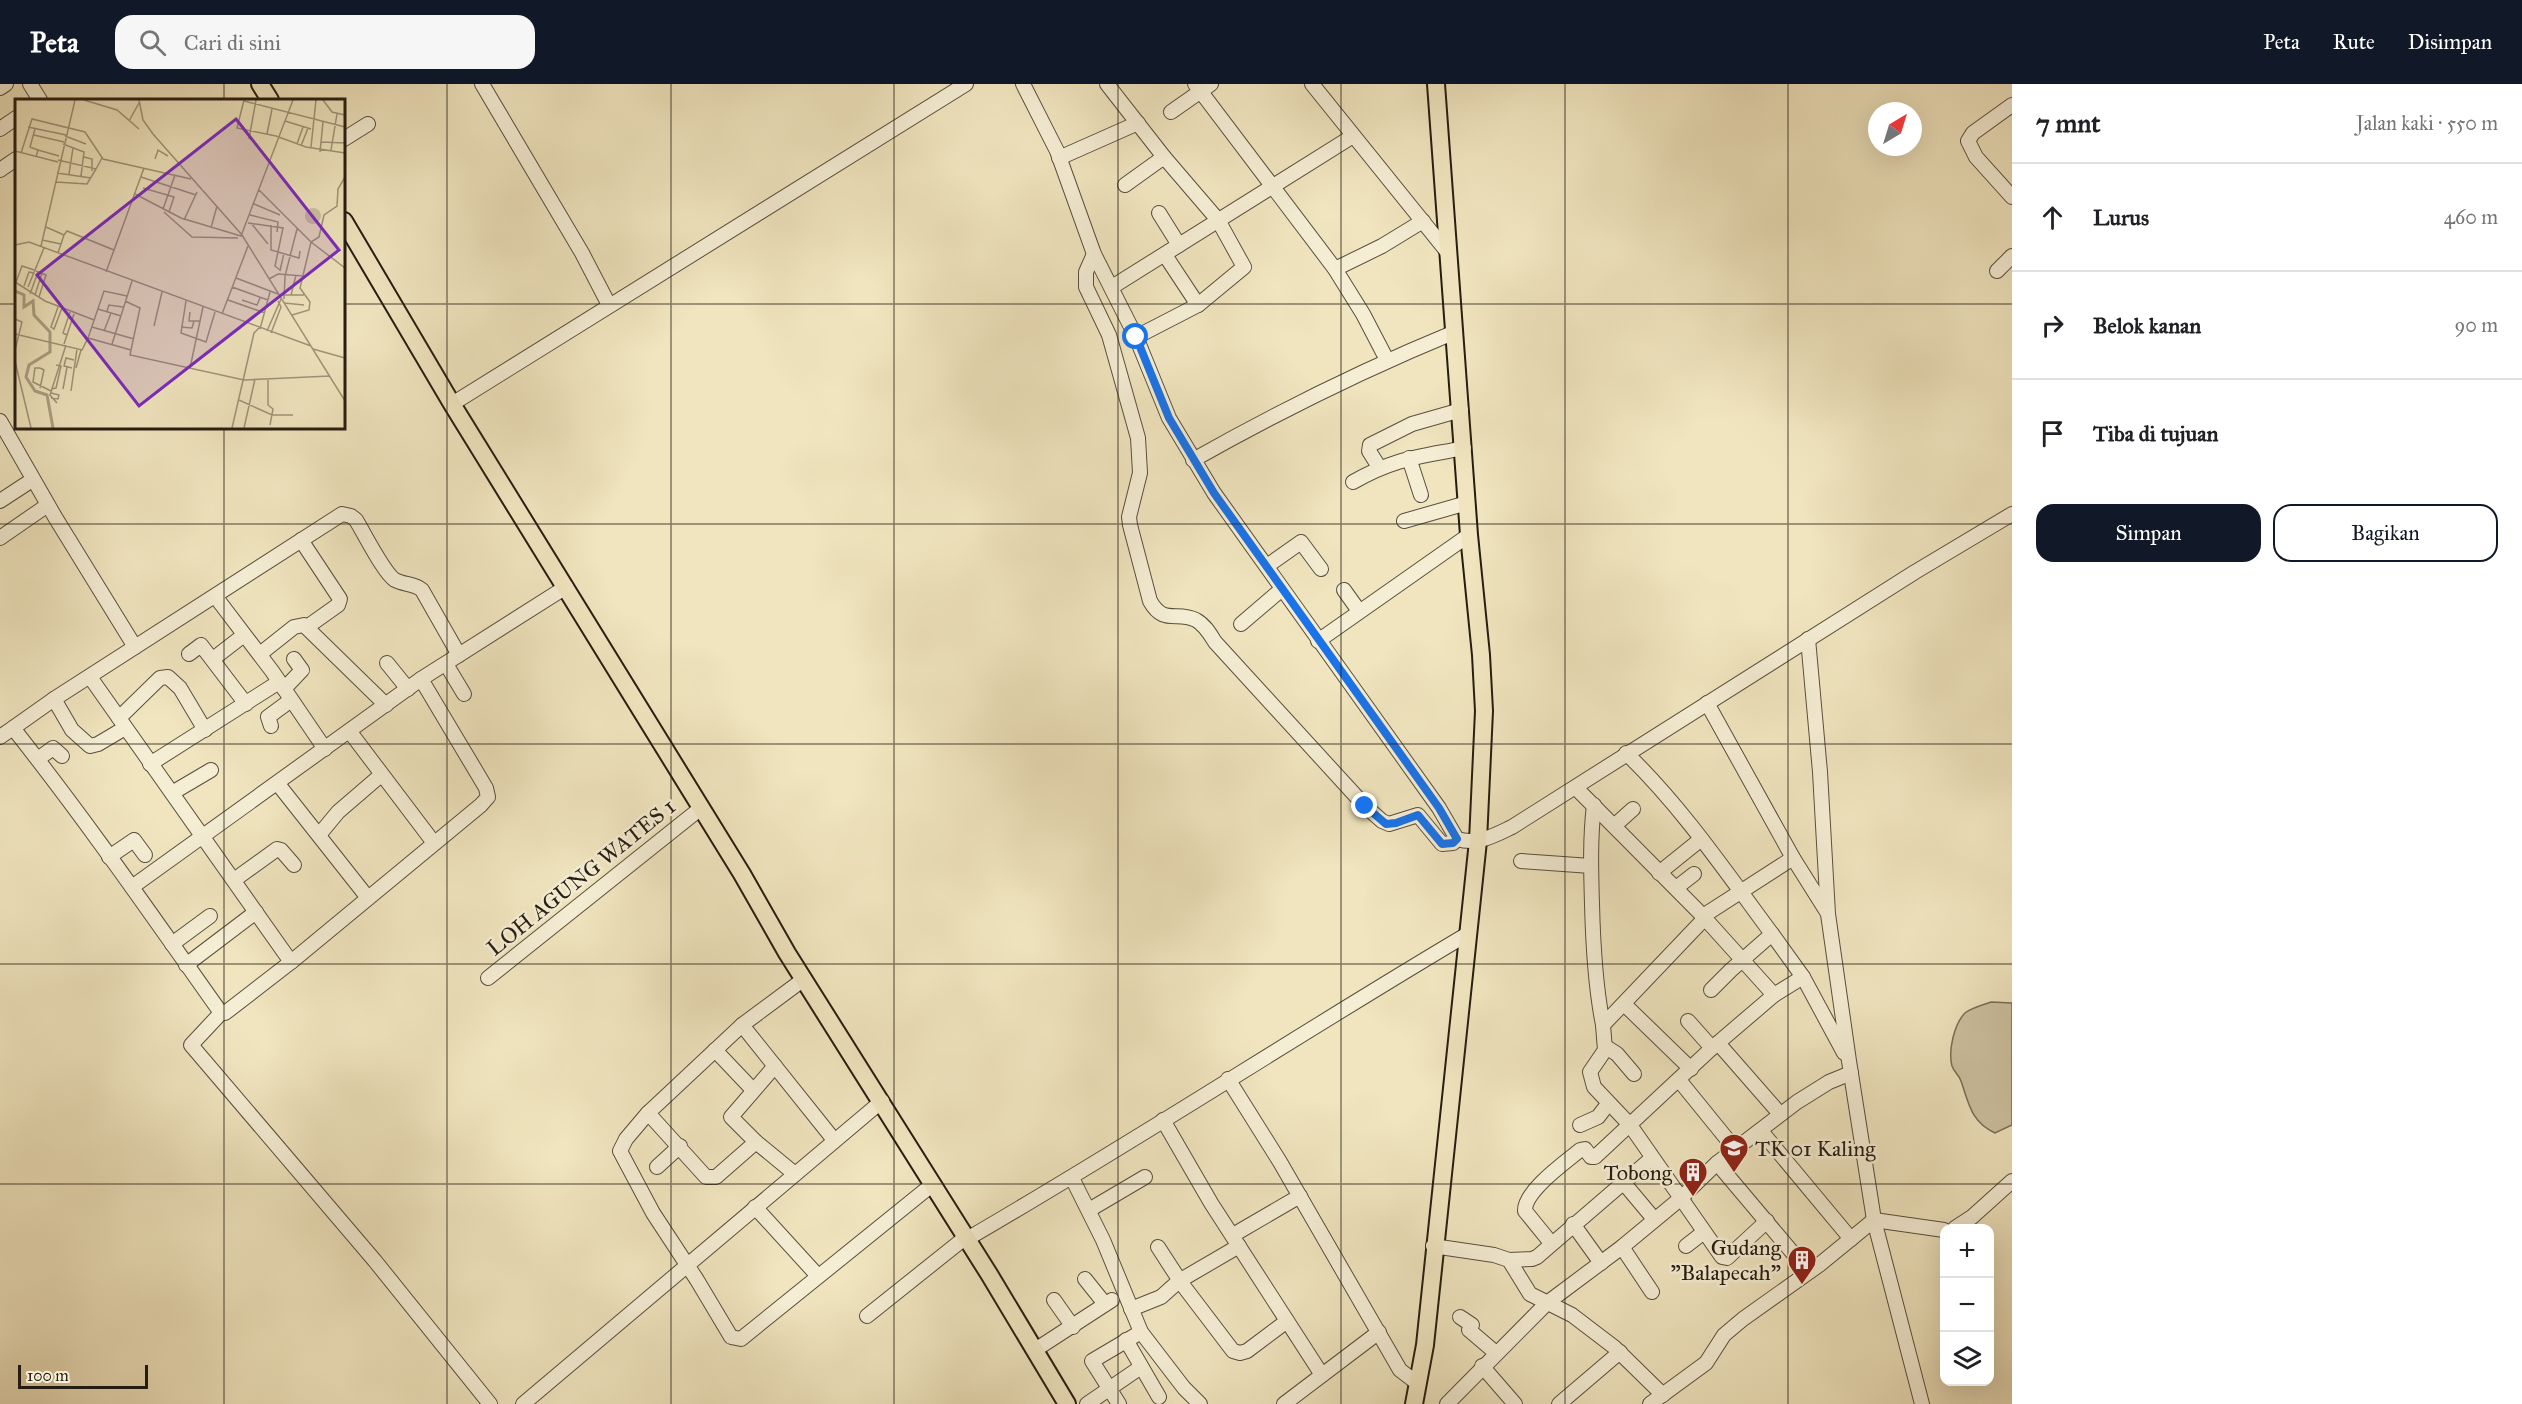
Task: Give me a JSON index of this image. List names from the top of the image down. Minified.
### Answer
{"streets":{"street":["LOH AGUNG WATES 1"]},"places":{"school or university":["TK 01 Kaling"],"building":["Tobong","Gudang \"Balapecah\""]},"scale_bar":"100 m","north":"top right","page":{"header":"Peta","search":"Cari di sini","nav":["Peta","Rute","Disimpan"],"heading":["7 mnt","Jalan kaki · 550 m"],"list":[["Lurus","460 m"],["Belok kanan","90 m"],"Tiba di tujuan"],"buttons":["Simpan","Bagikan"],"map_buttons":["+","−"],"scale":"100 m"}}
